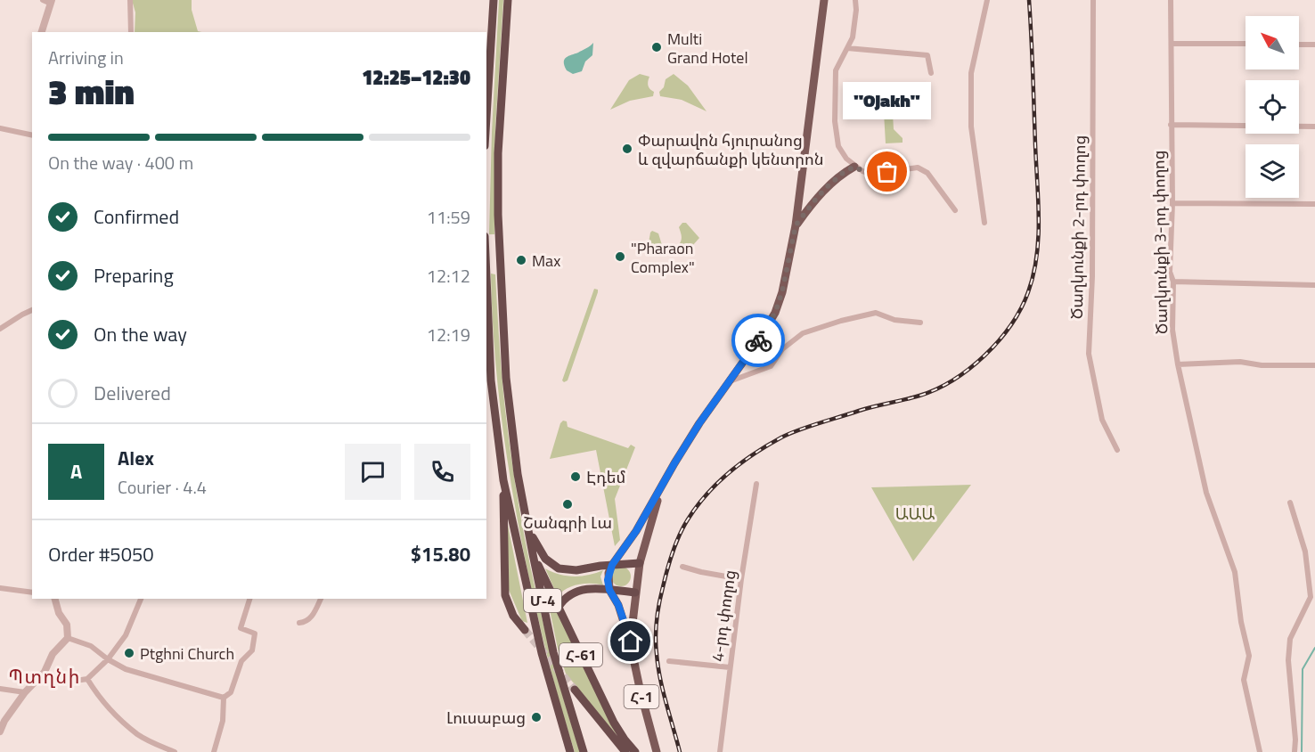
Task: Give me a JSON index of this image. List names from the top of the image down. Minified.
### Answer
{"streets":{"highway":["Մ-4","Հ-61"],"main road":["Հ-1"],"street":["Ծաղկունքի 2-րդ փողոց","Ծաղկունքի 3-րդ փողոց","4-րդ փողոց"]},"crossings":[["Մ-4","Հ-61"]],"districts":["Պտղնի"],"parks":["ԱԱԱ"],"places":["Multi Grand Hotel","Փարավոն հյուրանոց և զվարճանքի կենտրոն","\"Ojakh\"","\"Pharaon Complex\"","Max","Էդեմ","Շանգրի Լա","Ptghni Church","Լուսաբաց"],"north":"top left","page":{"heading":["3 min","Arriving in","12:25–12:30"],"panel":["Alex","Courier · 4.4","Order #5050","$15.80"],"bubble":"\"Ojakh\"","bar":"On the way · 400 m","list":[["Confirmed","11:59"],["Preparing","12:12"],["On the way","12:19"],"Delivered"],"round":"A"}}
